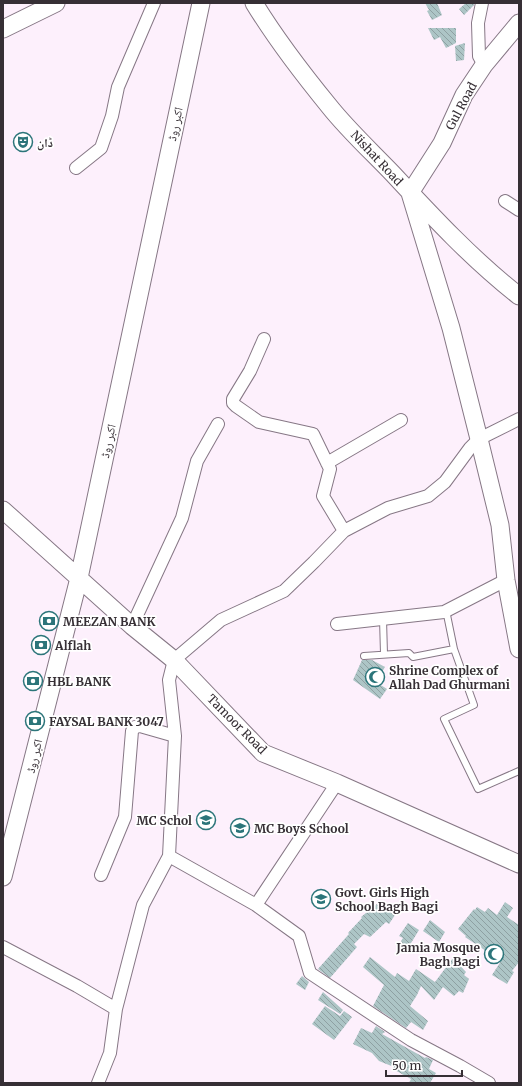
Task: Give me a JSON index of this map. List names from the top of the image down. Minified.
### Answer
{"streets":{"street":["Gul Road","اکبر روڈ","Nishat Road","Tamoor Road"]},"crossings":[["Gul Road","Nishat Road"],["اکبر روڈ","Tamoor Road"]],"places":{"theatre":["ڈان"],"bank":["MEEZAN BANK","Alflah","HBL BANK","FAYSAL BANK 3047"],"mosque":["Shrine Complex of Allah Dad Ghurmani","Jamia Mosque Bagh Bagi"],"school or university":["MC Schol","MC Boys School","Govt. Girls High School Bagh Bagi"]},"scale_bar":"50 m"}
